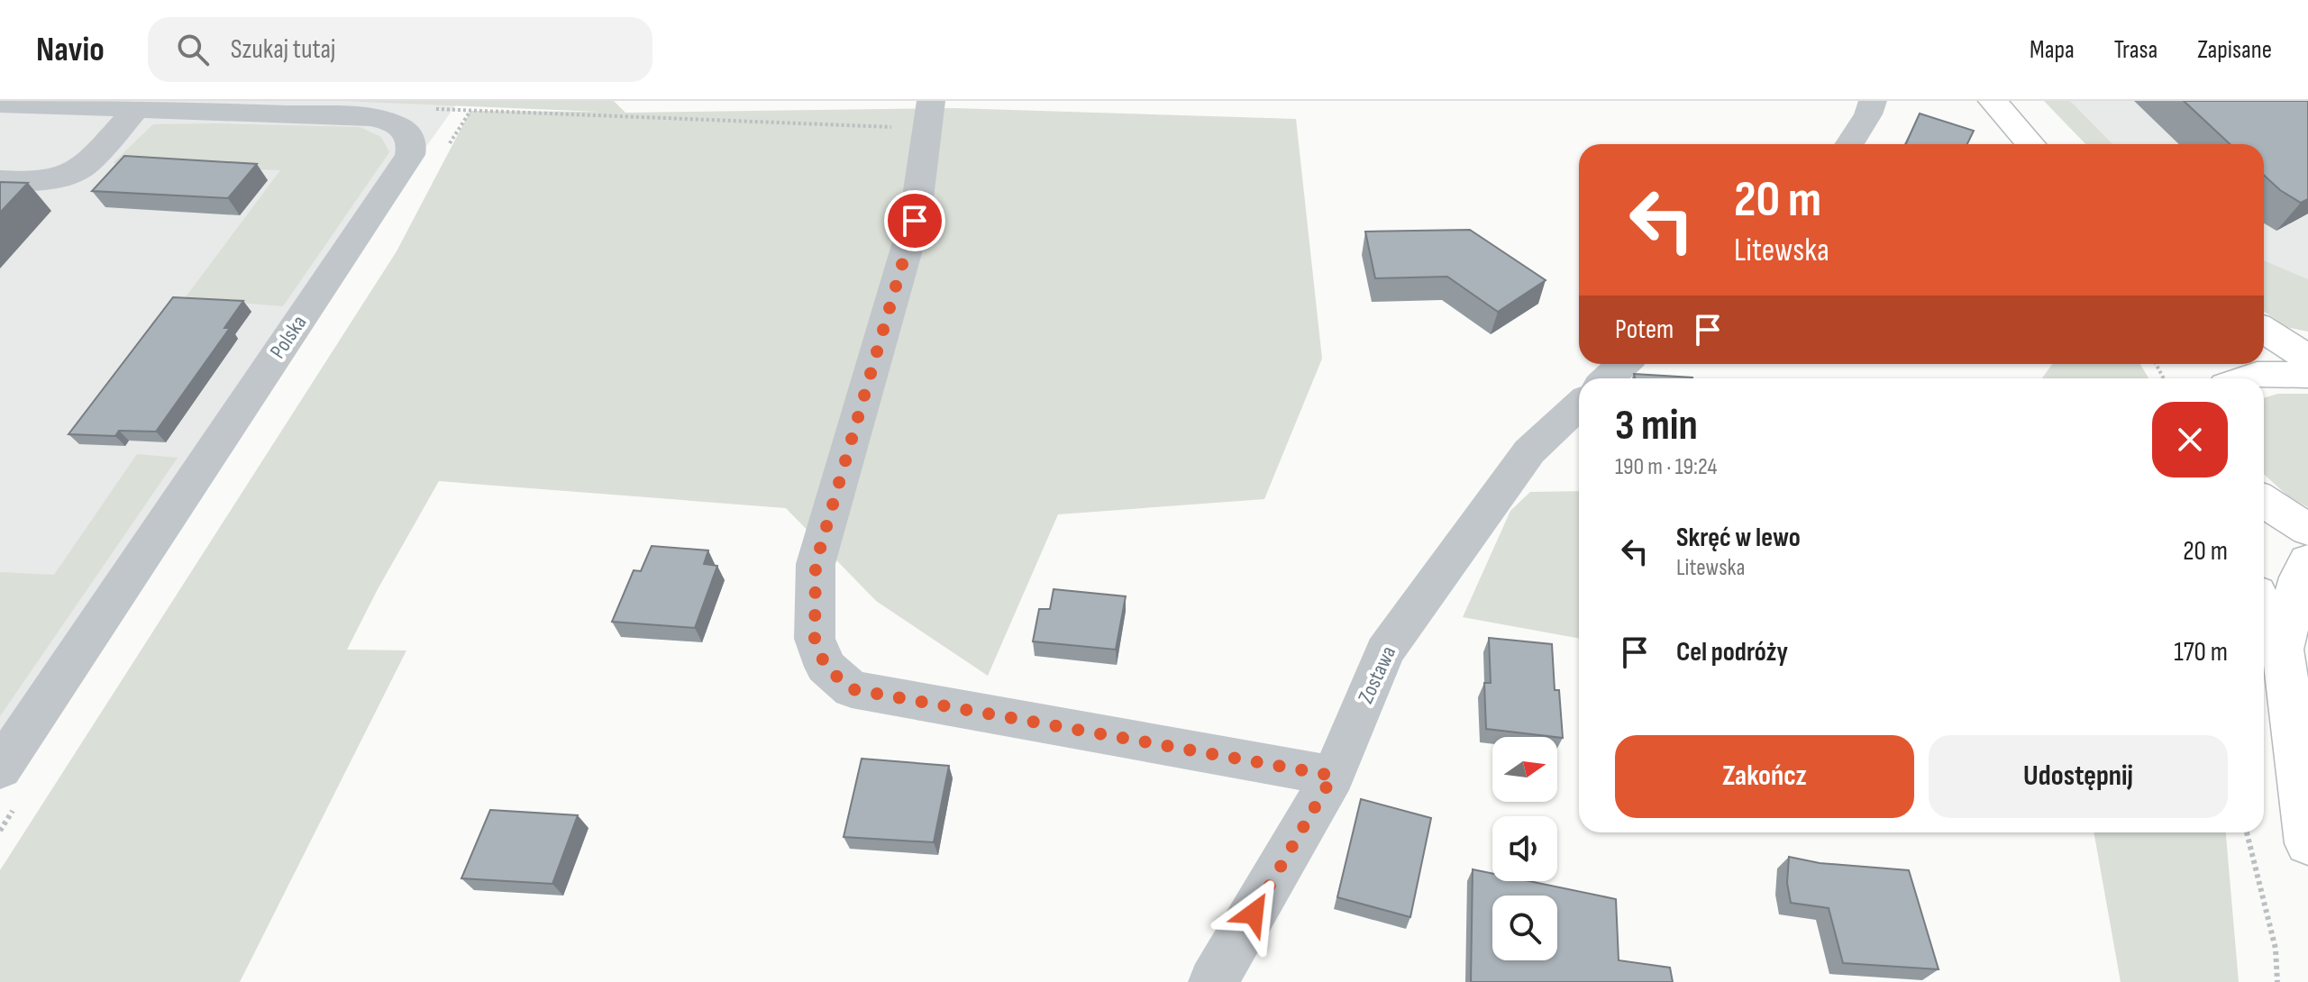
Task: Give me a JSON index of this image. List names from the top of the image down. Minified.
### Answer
{"streets":{"street":["Polska","Zostawa"]},"north":"right","page":{"header":"Navio","search":"Szukaj tutaj","nav":["Mapa","Trasa","Zapisane"],"turn":["20 m","Litewska"],"then":"Potem","heading":["3 min","190 m · 19:24"],"list":[{"name":"Skręć w lewo","note":"Litewska","value":"20 m"},{"name":"Cel podróży","value":"170 m"}],"buttons":["Zakończ","Udostępnij"]}}
